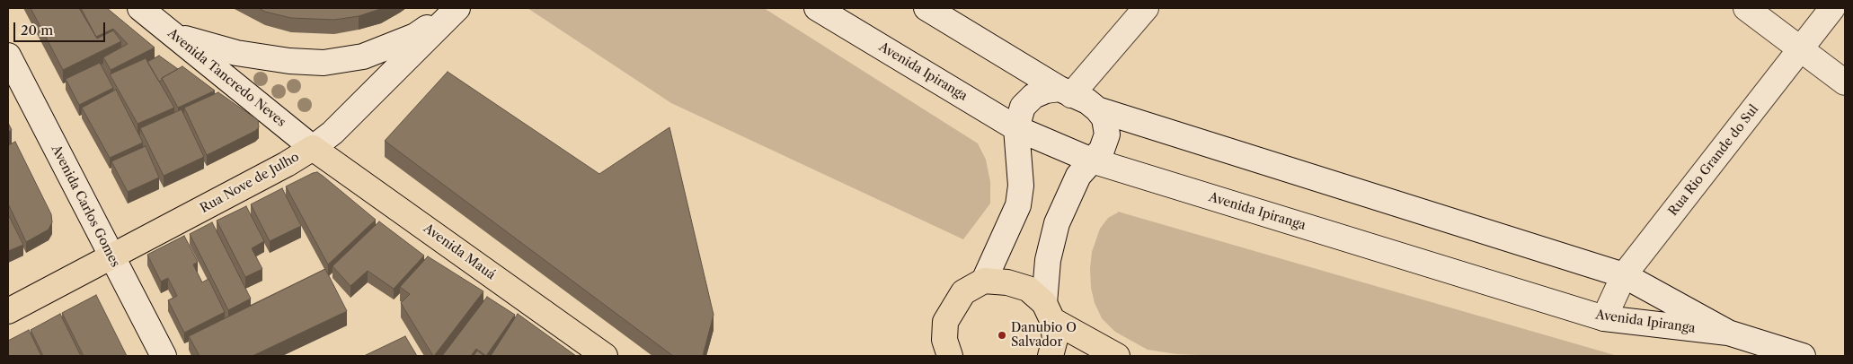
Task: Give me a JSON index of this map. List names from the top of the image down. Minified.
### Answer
{"streets":{"main road":["Avenida Ipiranga","Avenida Tancredo Neves","Rua Rio Grande do Sul","Rua Nove de Julho","Avenida Carlos Gomes","Avenida Mauá"]},"crossings":[["Avenida Ipiranga","Rua Rio Grande do Sul"],["Avenida Tancredo Neves","Rua Nove de Julho"],["Avenida Tancredo Neves","Avenida Mauá"],["Rua Nove de Julho","Avenida Carlos Gomes"],["Rua Nove de Julho","Avenida Mauá"]],"places":["Danubio O Salvador"],"scale_bar":"20 m"}
